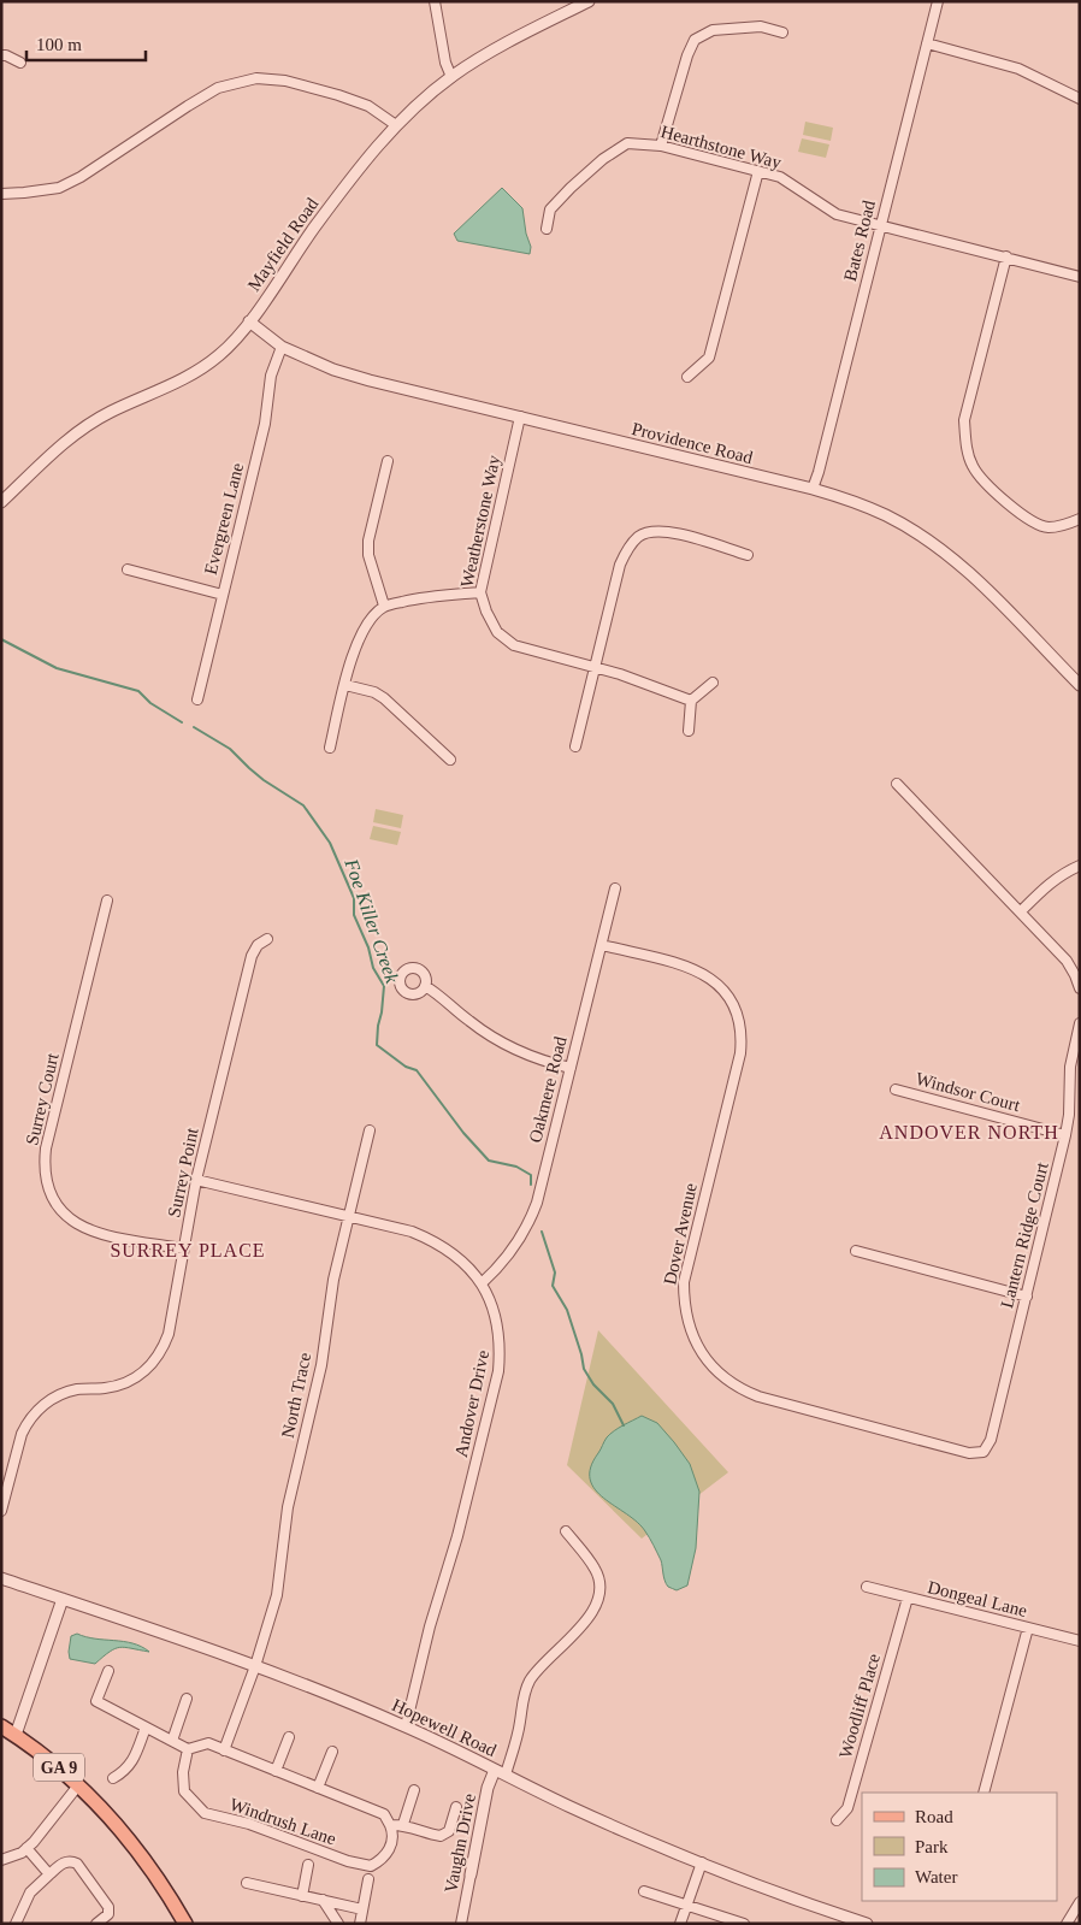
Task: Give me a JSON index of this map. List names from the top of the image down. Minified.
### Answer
{"streets":{"main road":["GA 9"],"street":["Hearthstone Way","Bates Road","Mayfield Road","Providence Road","Evergreen Lane","Weatherstone Way","Oakmere Road","Windsor Court","Surrey Court","Surrey Point","Dover Avenue","Lantern Ridge Court","North Trace","Andover Drive","Dongeal Lane","Woodliff Place","Hopewell Road","Windrush Lane","Vaughn Drive"]},"crossings":[["Hearthstone Way","Bates Road"],["Bates Road","Providence Road"],["Mayfield Road","Providence Road"],["Providence Road","Evergreen Lane"],["Providence Road","Weatherstone Way"],["Oakmere Road","Dover Avenue"],["Oakmere Road","Andover Drive"],["Windsor Court","Lantern Ridge Court"],["Surrey Court","Surrey Point"],["Surrey Point","Andover Drive"],["Dover Avenue","Lantern Ridge Court"],["North Trace","Andover Drive"],["North Trace","Hopewell Road"],["Andover Drive","Hopewell Road"],["Dongeal Lane","Woodliff Place"],["Hopewell Road","Vaughn Drive"]],"districts":["ANDOVER NORTH","SURREY PLACE"],"water":["Foe Killer Creek"],"legend":["Road","Park","Water"],"scale_bar":"100 m"}
